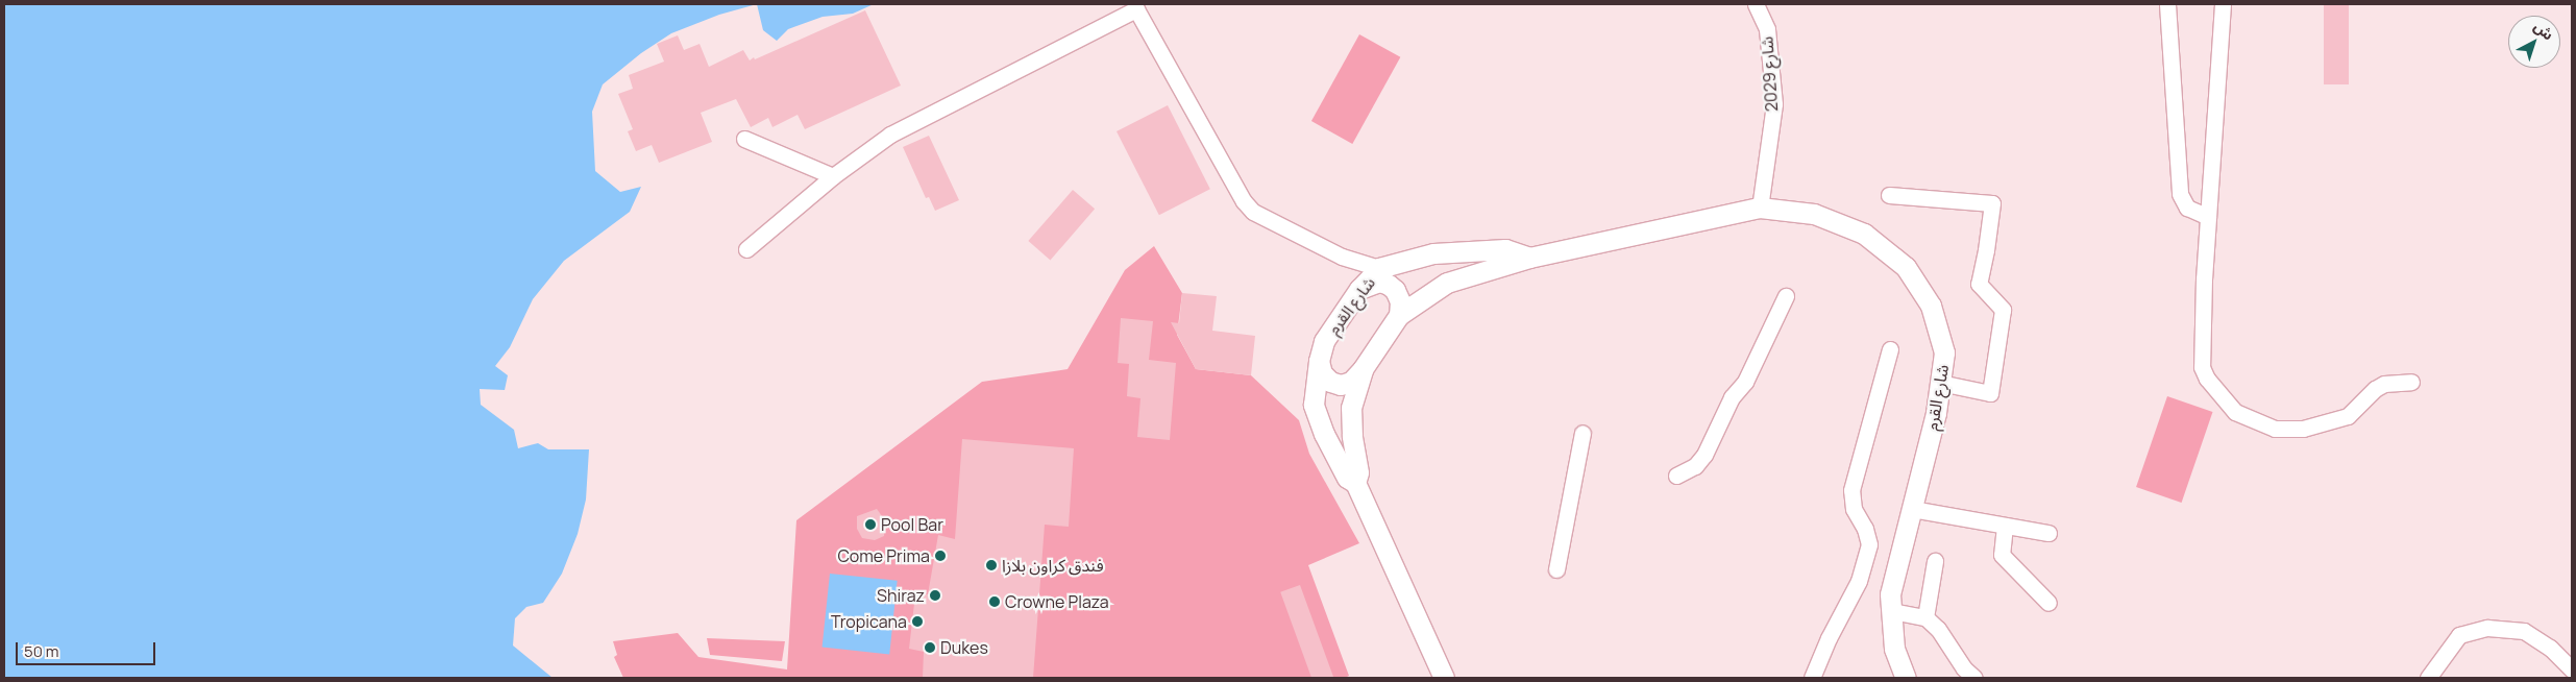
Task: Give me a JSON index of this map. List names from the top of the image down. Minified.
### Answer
{"streets":{"street":["2029 شارع","شارع القرم"]},"crossings":[["2029 شارع","شارع القرم"]],"places":["Pool Bar","Come Prima","فندق كراون بلازا","Shiraz","Crowne Plaza","Tropicana","Dukes"],"scale_bar":"50 m","north":"top right"}
